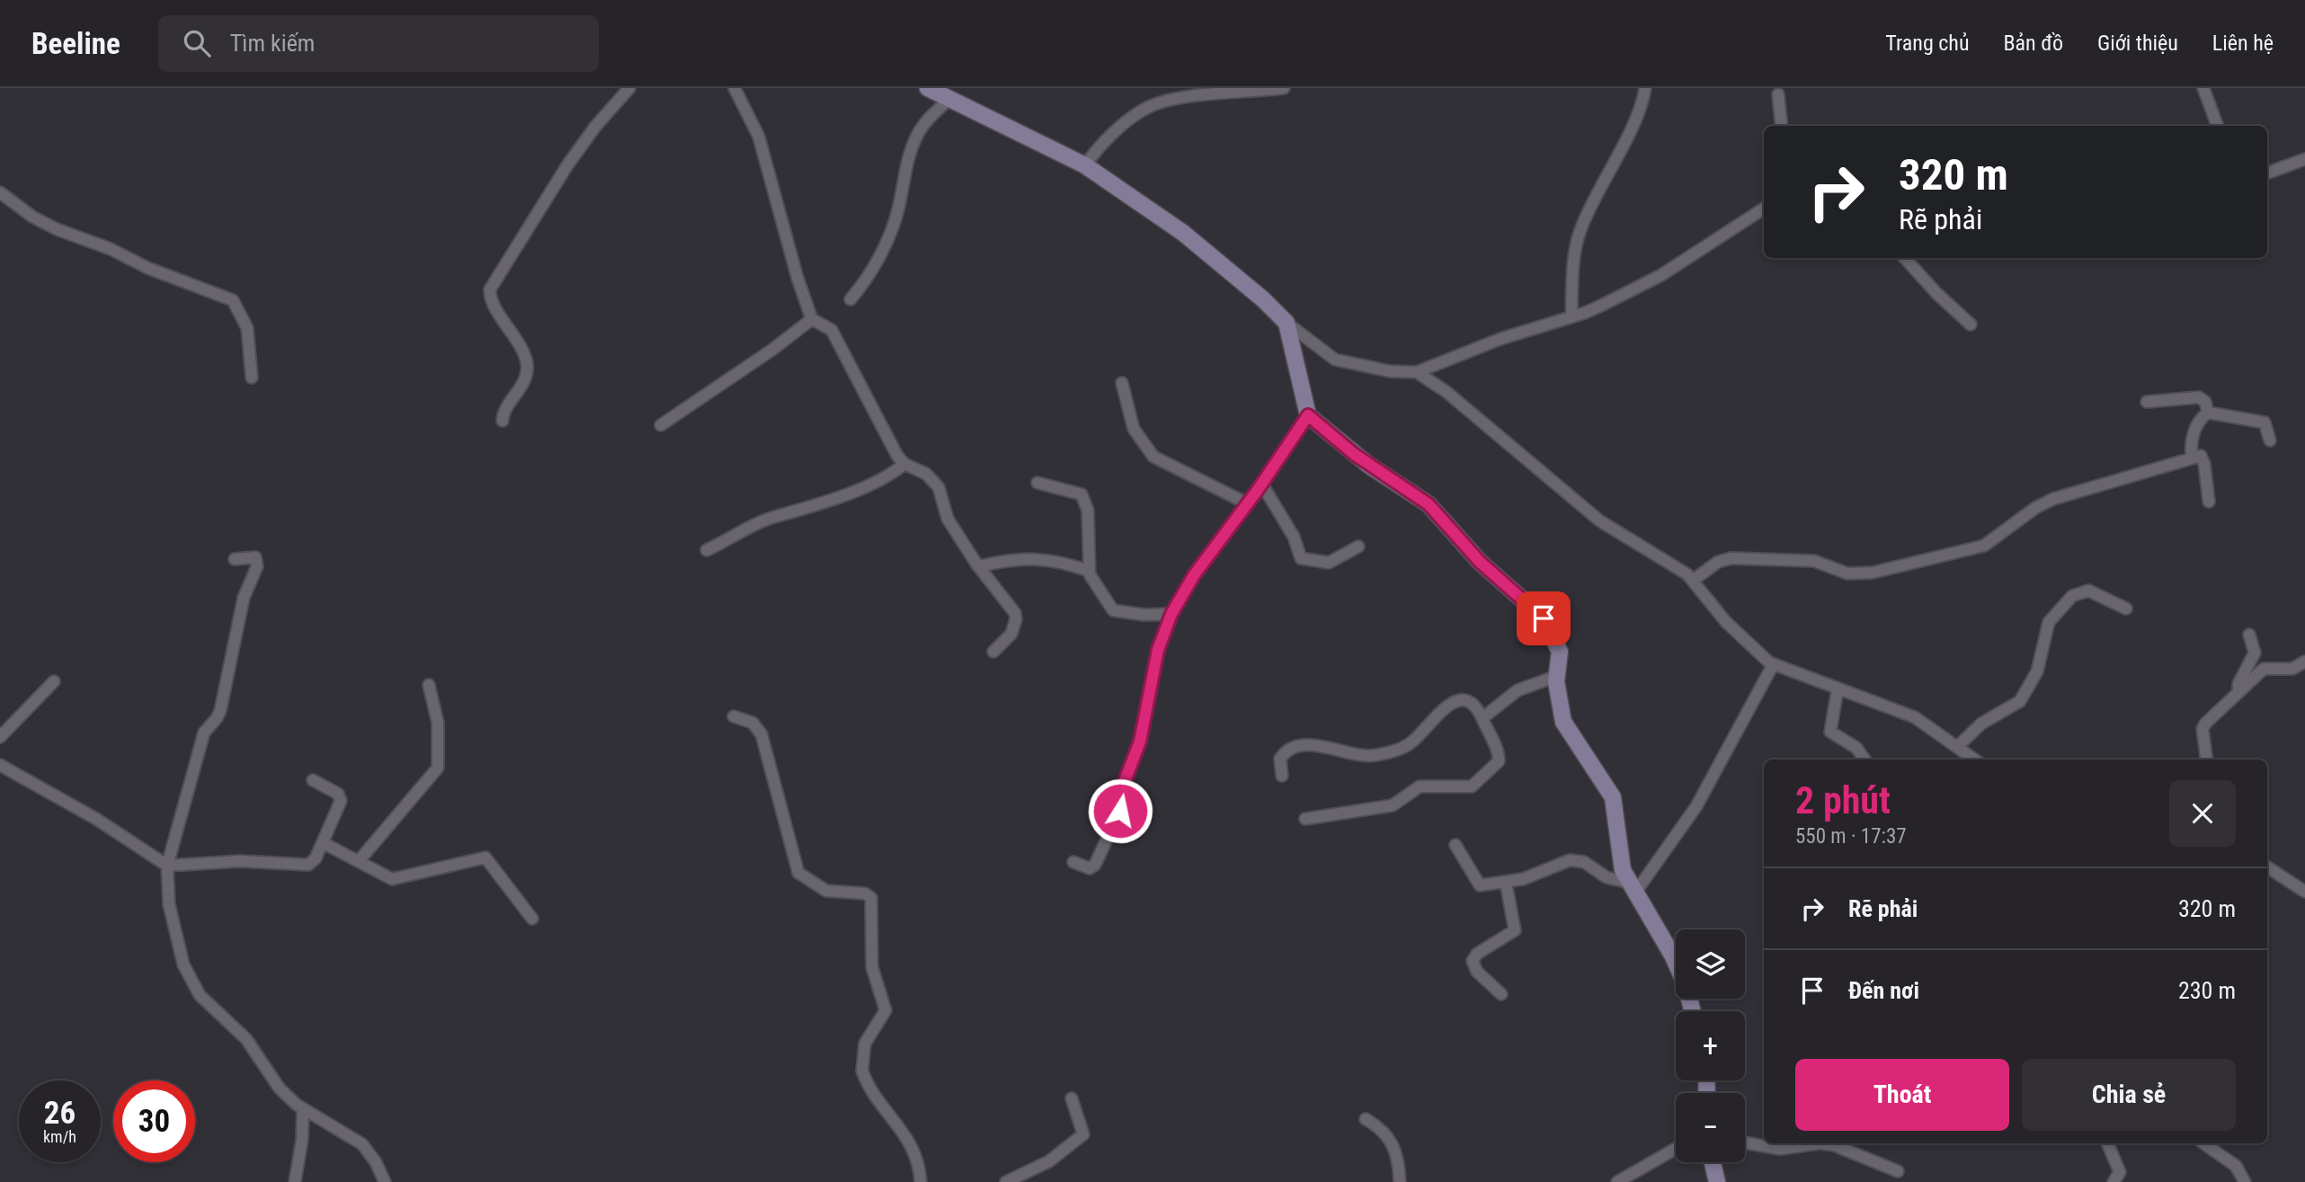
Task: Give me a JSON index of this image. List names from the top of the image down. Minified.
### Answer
{"page":{"header":"Beeline","search":"Tìm kiếm","nav":["Trang chủ","Bản đồ","Giới thiệu","Liên hệ"],"turn":["320 m","Rẽ phải"],"heading":["2 phút","550 m · 17:37"],"list":[{"name":"Rẽ phải","value":"320 m"},{"name":"Đến nơi","value":"230 m"}],"map_buttons":["+","−"],"buttons":["Thoát","Chia sẻ"],"speed":"26 km/h","limit":"30"}}
